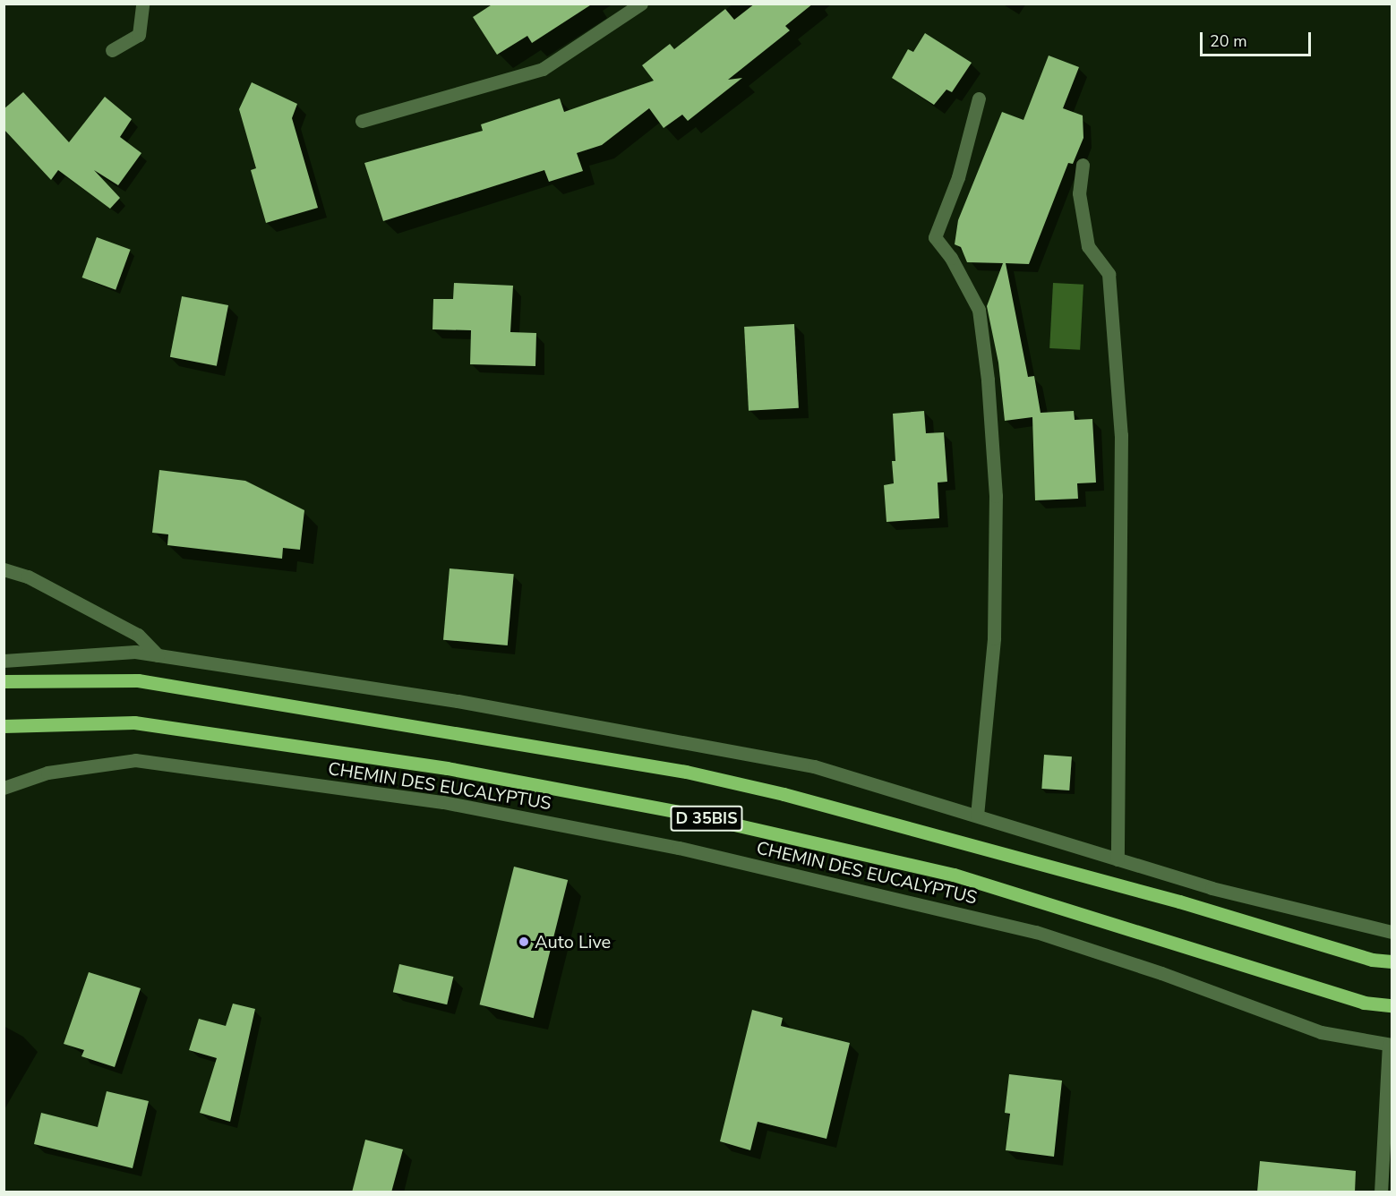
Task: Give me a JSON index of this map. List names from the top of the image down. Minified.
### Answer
{"streets":{"main road":["CHEMIN DES EUCALYPTUS","D 35BIS"]},"places":["Auto Live"],"scale_bar":"20 m"}
